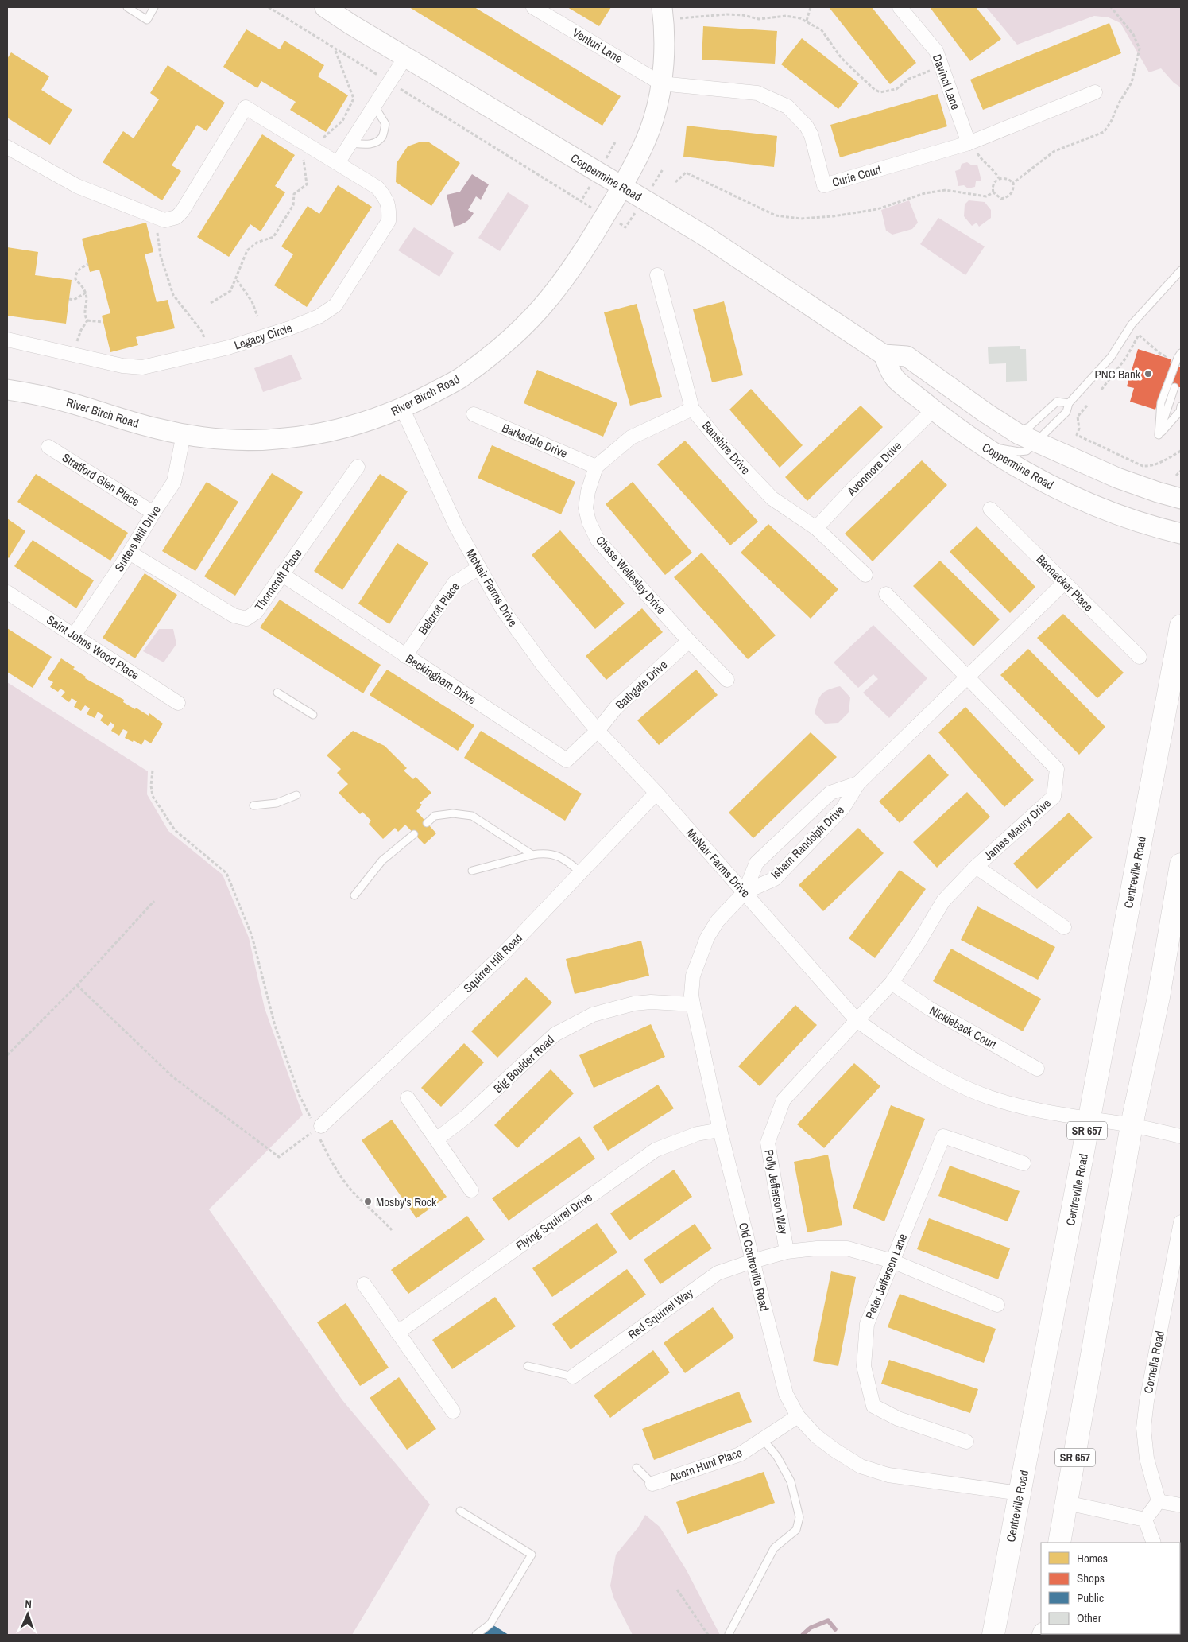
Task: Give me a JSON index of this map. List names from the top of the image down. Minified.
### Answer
{"streets":{"main road":["Centreville Road","SR 657"],"street":["Venturi Lane","Davinci Lane","Curie Court","Coppermine Road","Legacy Circle","River Birch Road","Barksdale Drive","Banshire Drive","Avonmore Drive","Stratford Glen Place","Sutters Mill Drive","Chase Wellesley Drive","Thorncroft Place","Bannacker Place","McNair Farms Drive","Belcroft Place","Saint Johns Wood Place","Beckingham Drive","Bathgate Drive","James Maury Drive","Isham Randolph Drive","Squirrel Hill Road","Nickleback Court","Big Boulder Road","Polly Jefferson Way","Flying Squirrel Drive","Old Centreville Road","Peter Jefferson Lane","Red Squirrel Way","Cornelia Road","Acorn Hunt Place"]},"crossings":[["Venturi Lane","Curie Court"],["Venturi Lane","River Birch Road"],["Davinci Lane","Curie Court"],["Curie Court","River Birch Road"],["Coppermine Road","River Birch Road"],["Coppermine Road","Avonmore Drive"],["River Birch Road","Sutters Mill Drive"],["River Birch Road","McNair Farms Drive"],["Barksdale Drive","Chase Wellesley Drive"],["Banshire Drive","Avonmore Drive"],["Stratford Glen Place","Sutters Mill Drive"],["Sutters Mill Drive","Thorncroft Place"],["Sutters Mill Drive","Saint Johns Wood Place"],["Chase Wellesley Drive","Bathgate Drive"],["Thorncroft Place","Beckingham Drive"],["Bannacker Place","Isham Randolph Drive"],["McNair Farms Drive","Belcroft Place"],["McNair Farms Drive","Beckingham Drive"],["McNair Farms Drive","Bathgate Drive"],["McNair Farms Drive","James Maury Drive"],["McNair Farms Drive","Isham Randolph Drive"],["McNair Farms Drive","Centreville Road"],["McNair Farms Drive","Squirrel Hill Road"],["McNair Farms Drive","SR 657"],["McNair Farms Drive","Polly Jefferson Way"],["McNair Farms Drive","Old Centreville Road"],["Belcroft Place","Beckingham Drive"],["Beckingham Drive","Bathgate Drive"],["James Maury Drive","Isham Randolph Drive"],["James Maury Drive","Nickleback Court"],["James Maury Drive","Polly Jefferson Way"],["Isham Randolph Drive","Old Centreville Road"],["Centreville Road","Old Centreville Road"],["Big Boulder Road","Old Centreville Road"],["Polly Jefferson Way","Red Squirrel Way"],["Flying Squirrel Drive","Old Centreville Road"],["Old Centreville Road","Red Squirrel Way"],["Old Centreville Road","Acorn Hunt Place"],["Peter Jefferson Lane","Red Squirrel Way"]],"places":["PNC Bank","Mosby's Rock"],"legend":["Homes","Shops","Public","Other"],"north":"top"}
